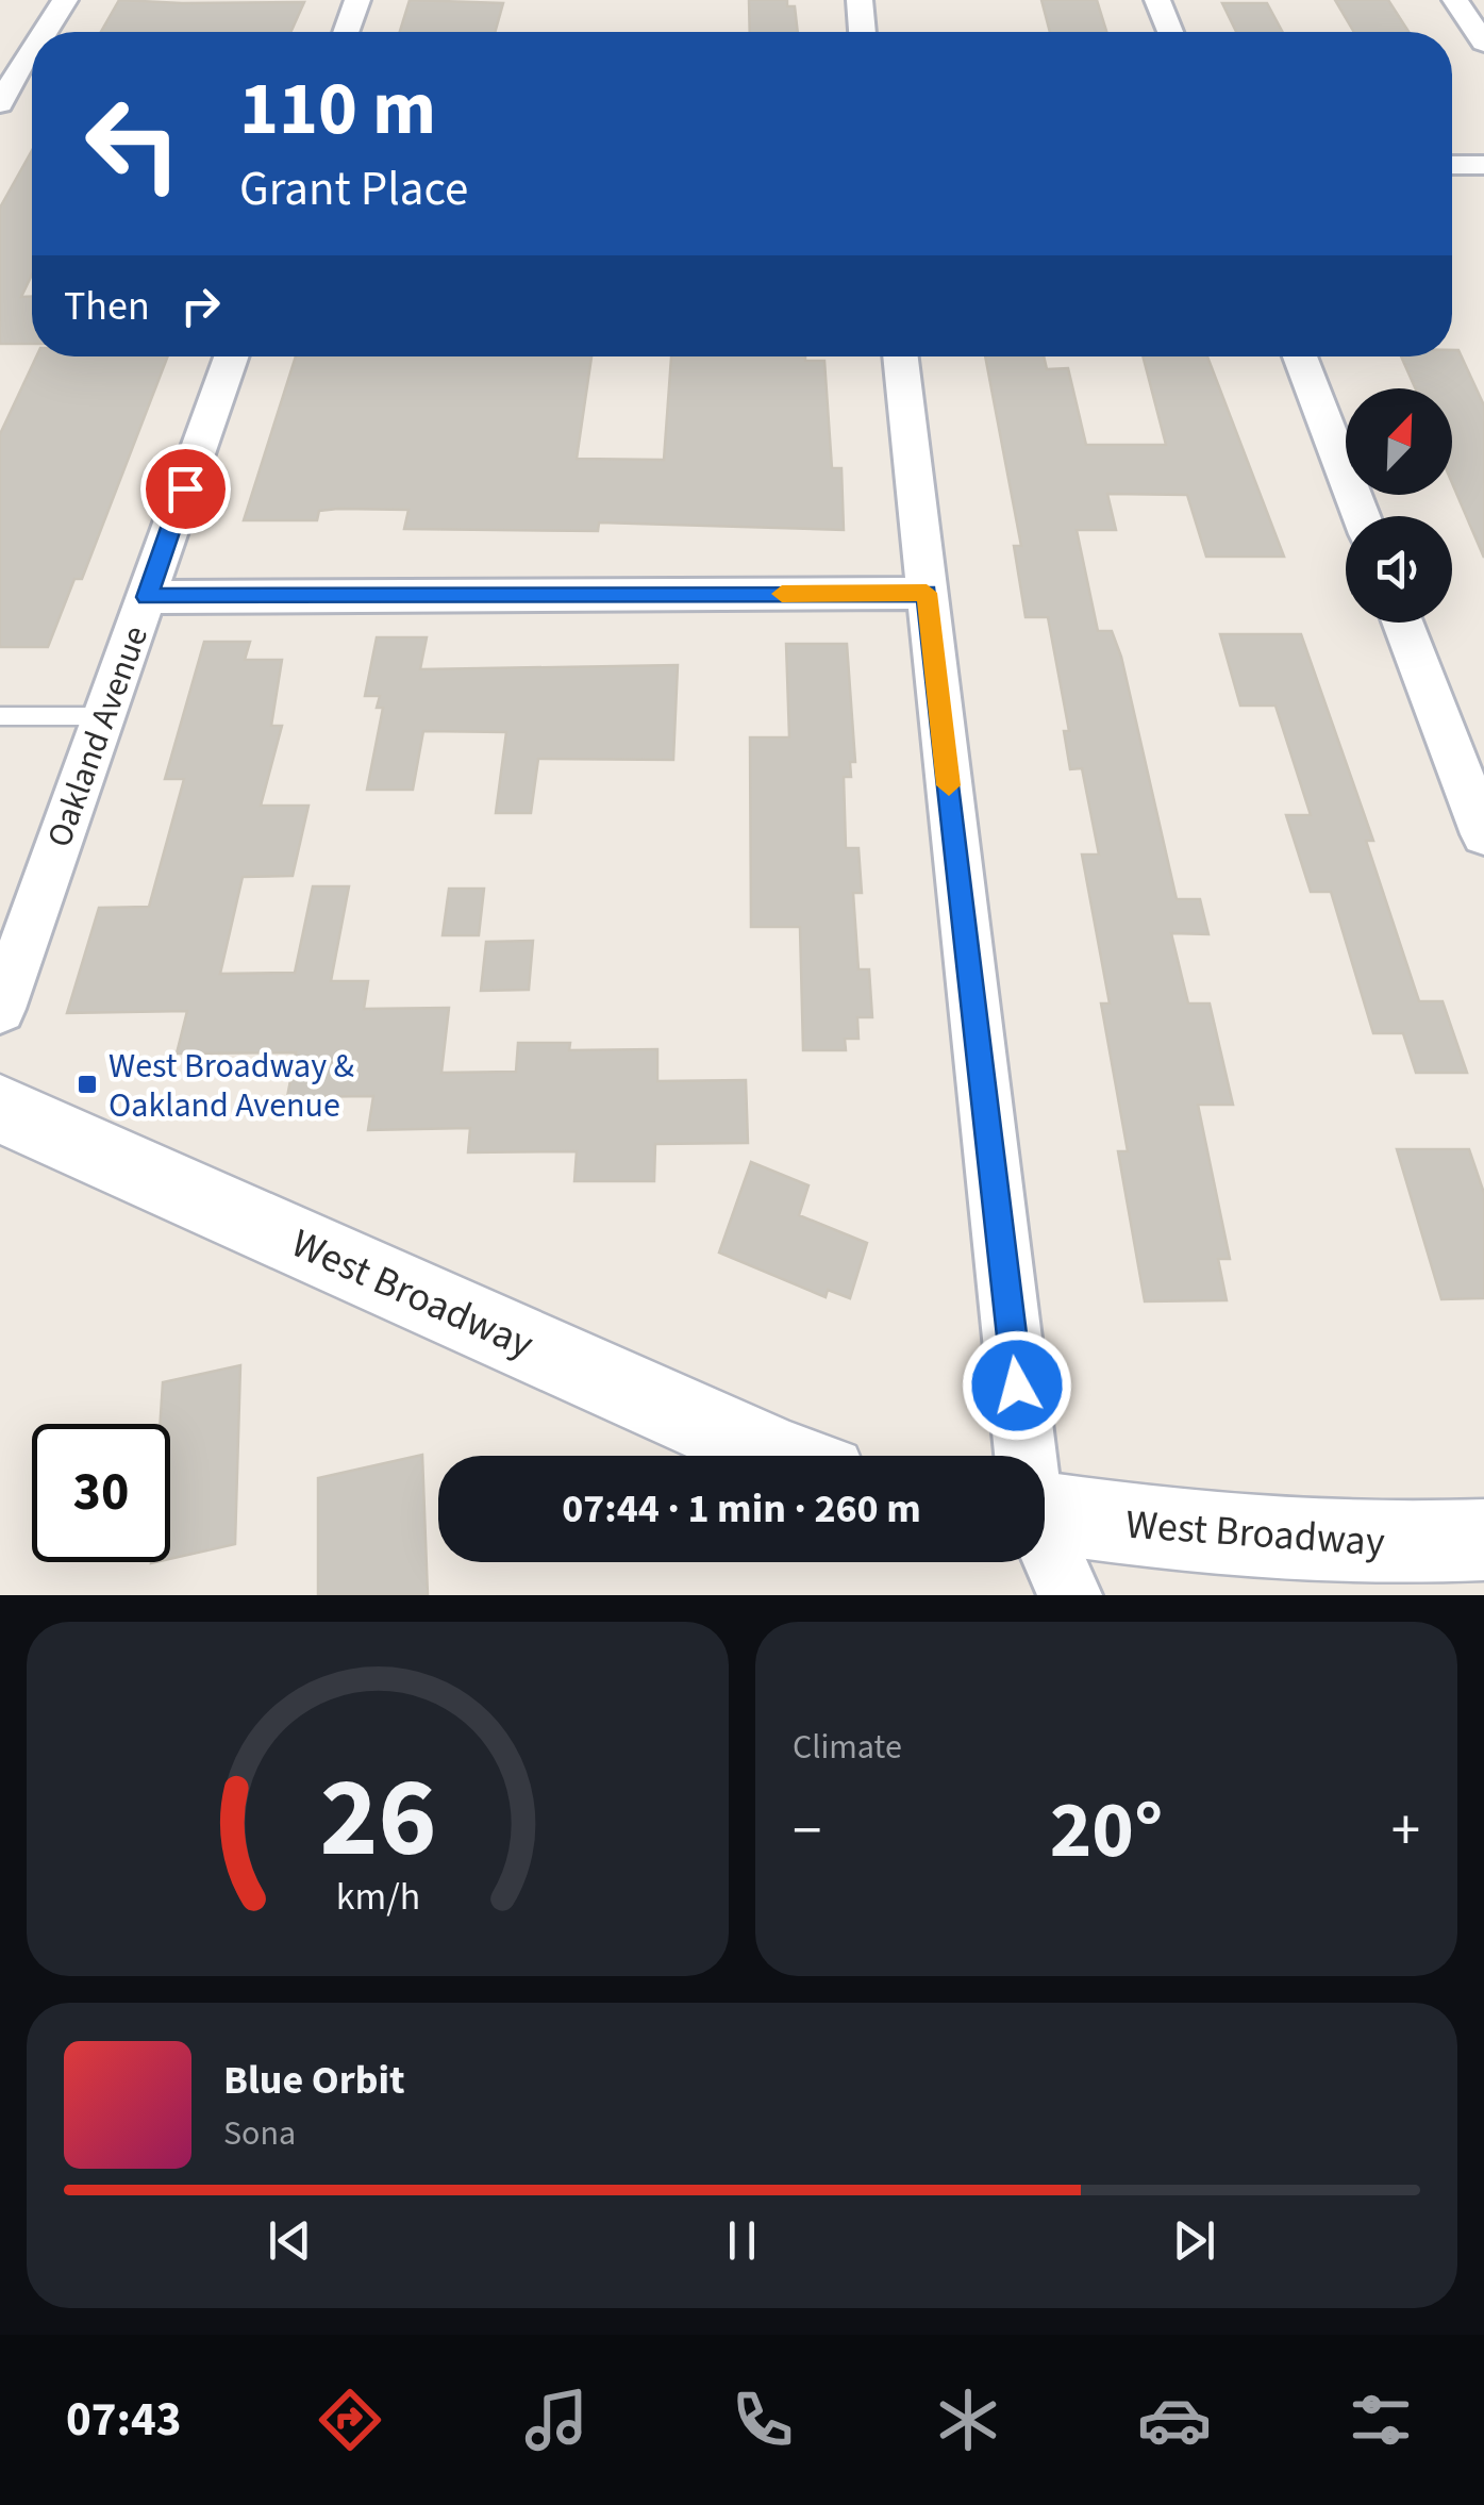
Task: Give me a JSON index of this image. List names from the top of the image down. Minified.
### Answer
{"streets":{"main road":["West Broadway"],"street":["Oakland Avenue"]},"places":{"transit":["West Broadway & Oakland Avenue"]},"north":"top right","page":{"turn":["110 m","Grant Place"],"then":"Then","limit":"30","trip":"07:44 · 1 min · 260 m","tile":"Climate","heat":["−","20°","+"],"song":["Blue Orbit","Sona"],"tabs":"07:43","gauge":["26","km/h"]}}
